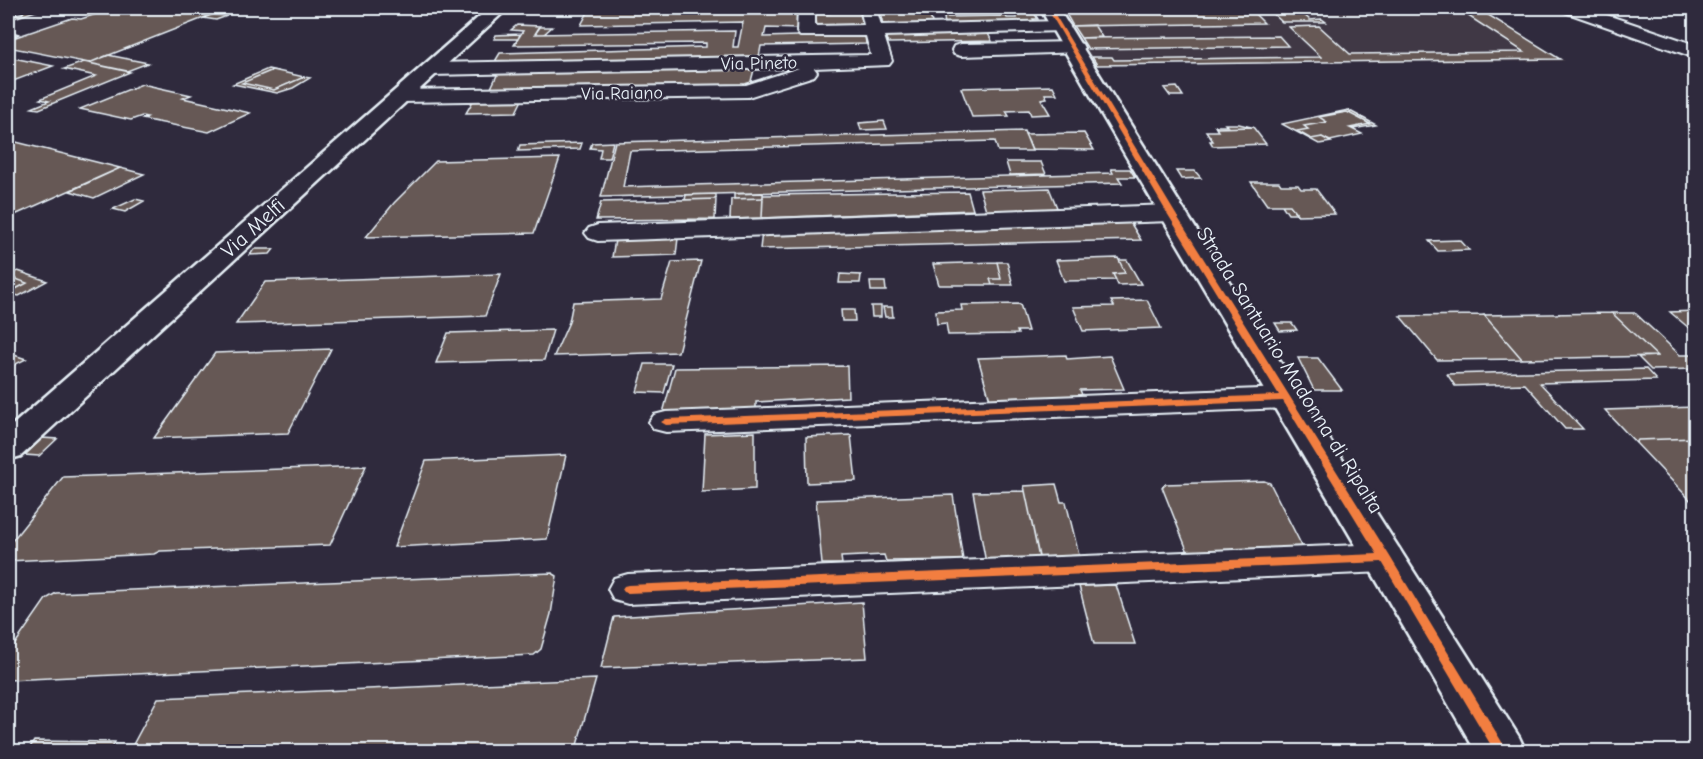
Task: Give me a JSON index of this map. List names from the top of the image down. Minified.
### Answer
{"streets":{"street":["Via Pineto","Via Raiano","Via Melfi","Strada Santuario Madonna di Ripalta"]},"crossings":[["Via Pineto","Via Raiano"],["Via Pineto","Via Melfi"],["Via Raiano","Via Melfi"]]}
